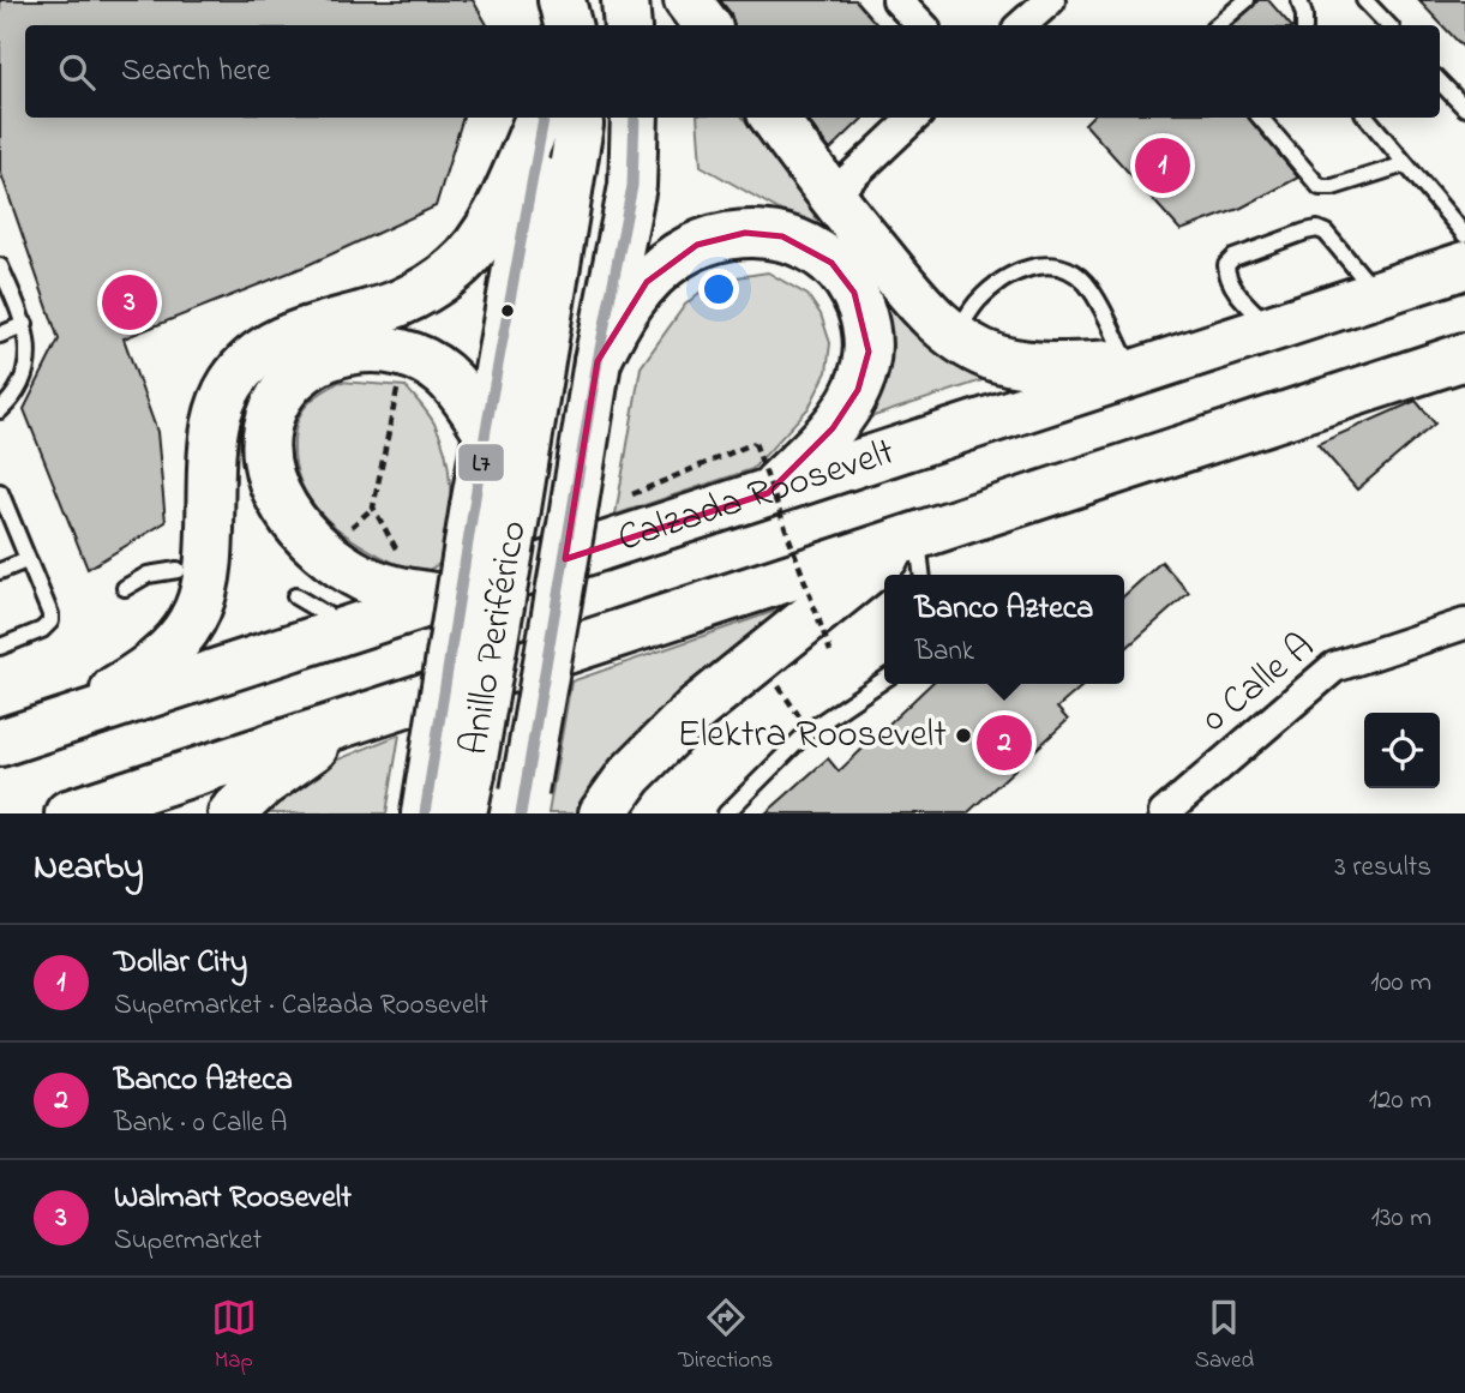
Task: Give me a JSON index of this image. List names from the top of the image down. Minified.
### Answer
{"streets":{"highway":["Calzada Roosevelt","Anillo Periférico"],"street":["0 Calle A"]},"places":["Elektra Roosevelt"],"lines":["transit line L7"],"page":{"search":"Search here","pins":["1","3","2"],"popup":["Banco Azteca","Bank"],"heading":["Nearby","3 results"],"list":[{"mark":"1","name":"Dollar City","note":"Supermarket · Calzada Roosevelt","value":"100 m"},{"mark":"2","name":"Banco Azteca","note":"Bank · 0 Calle A","value":"120 m"},{"mark":"3","name":"Walmart Roosevelt","note":"Supermarket","value":"130 m"}],"nav":["Map","Directions","Saved"]}}
